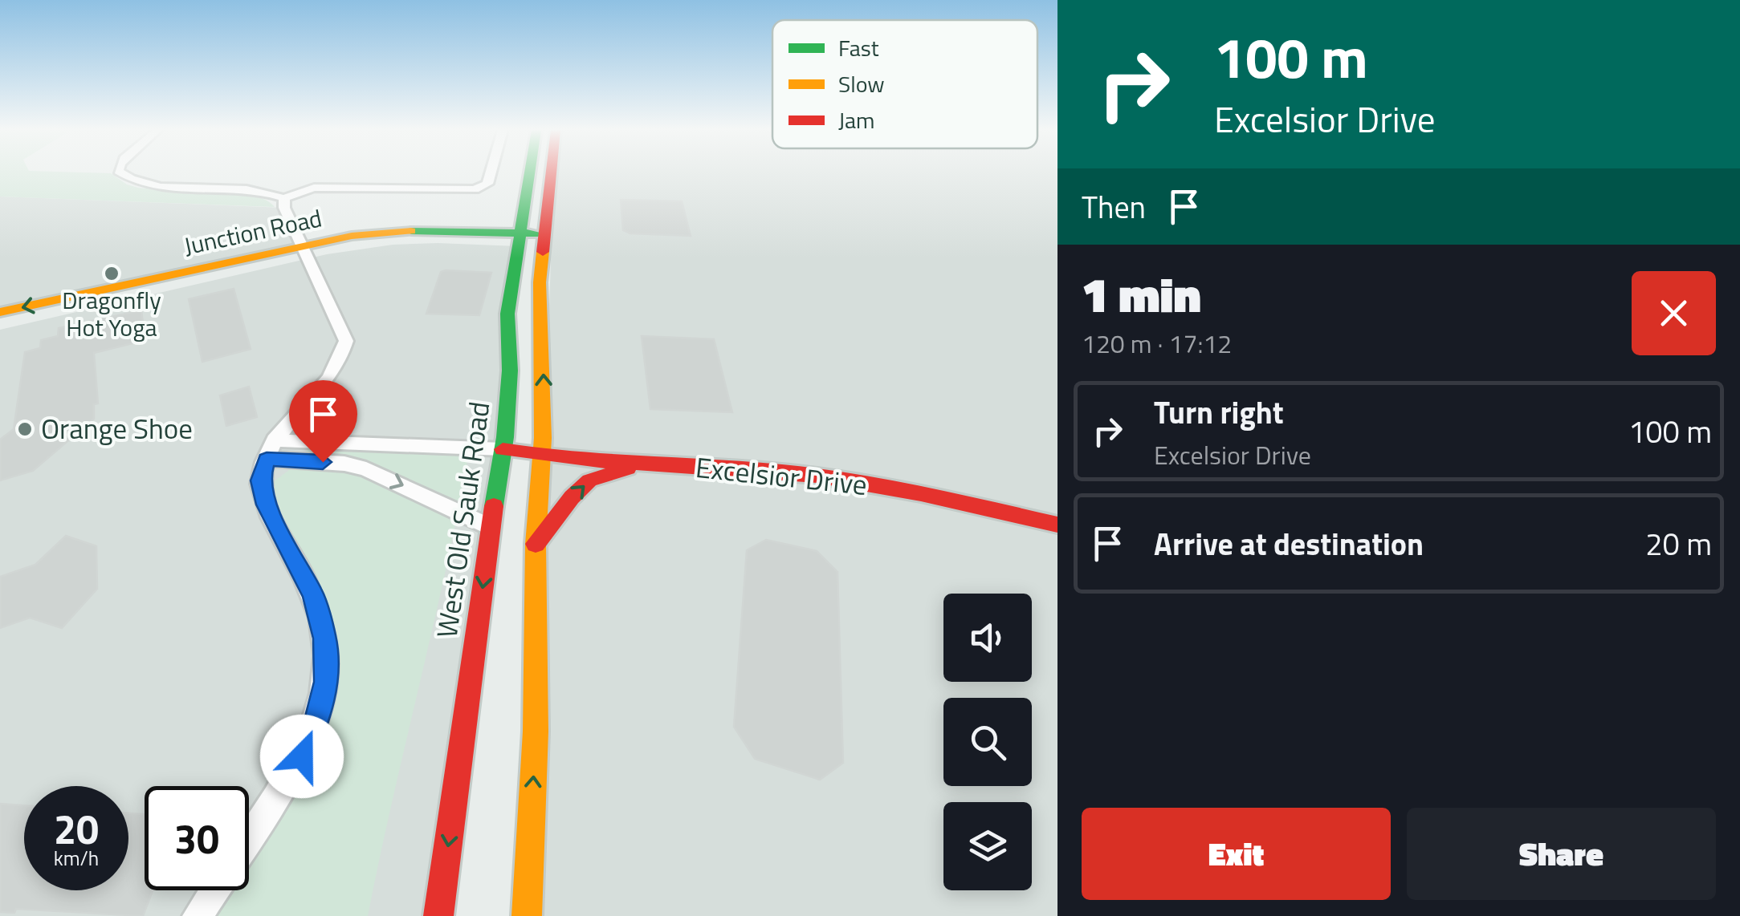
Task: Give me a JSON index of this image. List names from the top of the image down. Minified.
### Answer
{"streets":{"street":["Junction Road","Excelsior Drive","West Old Sauk Road"]},"crossings":[["Junction Road","West Old Sauk Road"],["Excelsior Drive","West Old Sauk Road"]],"places":["Dragonfly Hot Yoga","Orange Shoe"],"legend":["Fast","Slow","Jam"],"page":{"turn":["100 m","Excelsior Drive"],"then":"Then","heading":["1 min","120 m · 17:12"],"list":[{"name":"Turn right","note":"Excelsior Drive","value":"100 m"},{"name":"Arrive at destination","value":"20 m"}],"speed":"20 km/h","limit":"30","buttons":["Exit","Share"]}}
